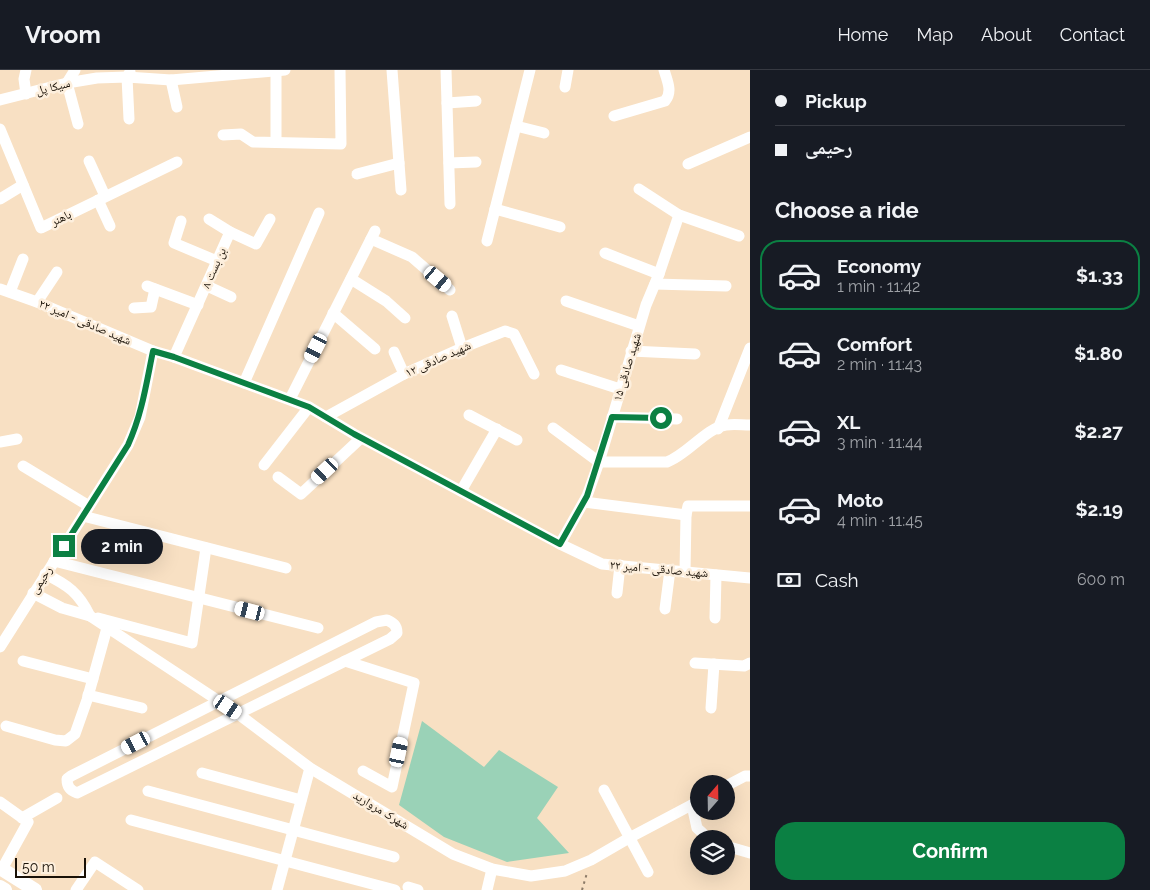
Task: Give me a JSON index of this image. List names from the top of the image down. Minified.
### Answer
{"streets":{"street":["سیکا پل","باهنر","بن بست ۸","شهید صادقی - امیر ۲۲","شهید صادقی ۱۲","شهید صادقی ۱۵","رحیمی","شهرک مروارید"]},"crossings":[["بن بست ۸","شهید صادقی - امیر ۲۲"],["شهید صادقی - امیر ۲۲","شهید صادقی ۱۲"],["شهید صادقی - امیر ۲۲","شهید صادقی ۱۵"],["شهید صادقی - امیر ۲۲","رحیمی"],["رحیمی","شهرک مروارید"]],"scale_bar":"50 m","north":"top","page":{"header":"Vroom","nav":["Home","Map","About","Contact"],"banner":["Pickup","رحیمی"],"heading":"Choose a ride","list":[{"name":"Economy","note":"1 min · 11:42","value":"$1.33"},{"name":"Comfort","note":"2 min · 11:43","value":"$1.80"},{"name":"XL","note":"3 min · 11:44","value":"$2.27"},{"name":"Moto","note":"4 min · 11:45","value":"$2.19"}],"bubble":"2 min","pay":["Cash","600 m"],"buttons":"Confirm","scale":"50 m"}}
